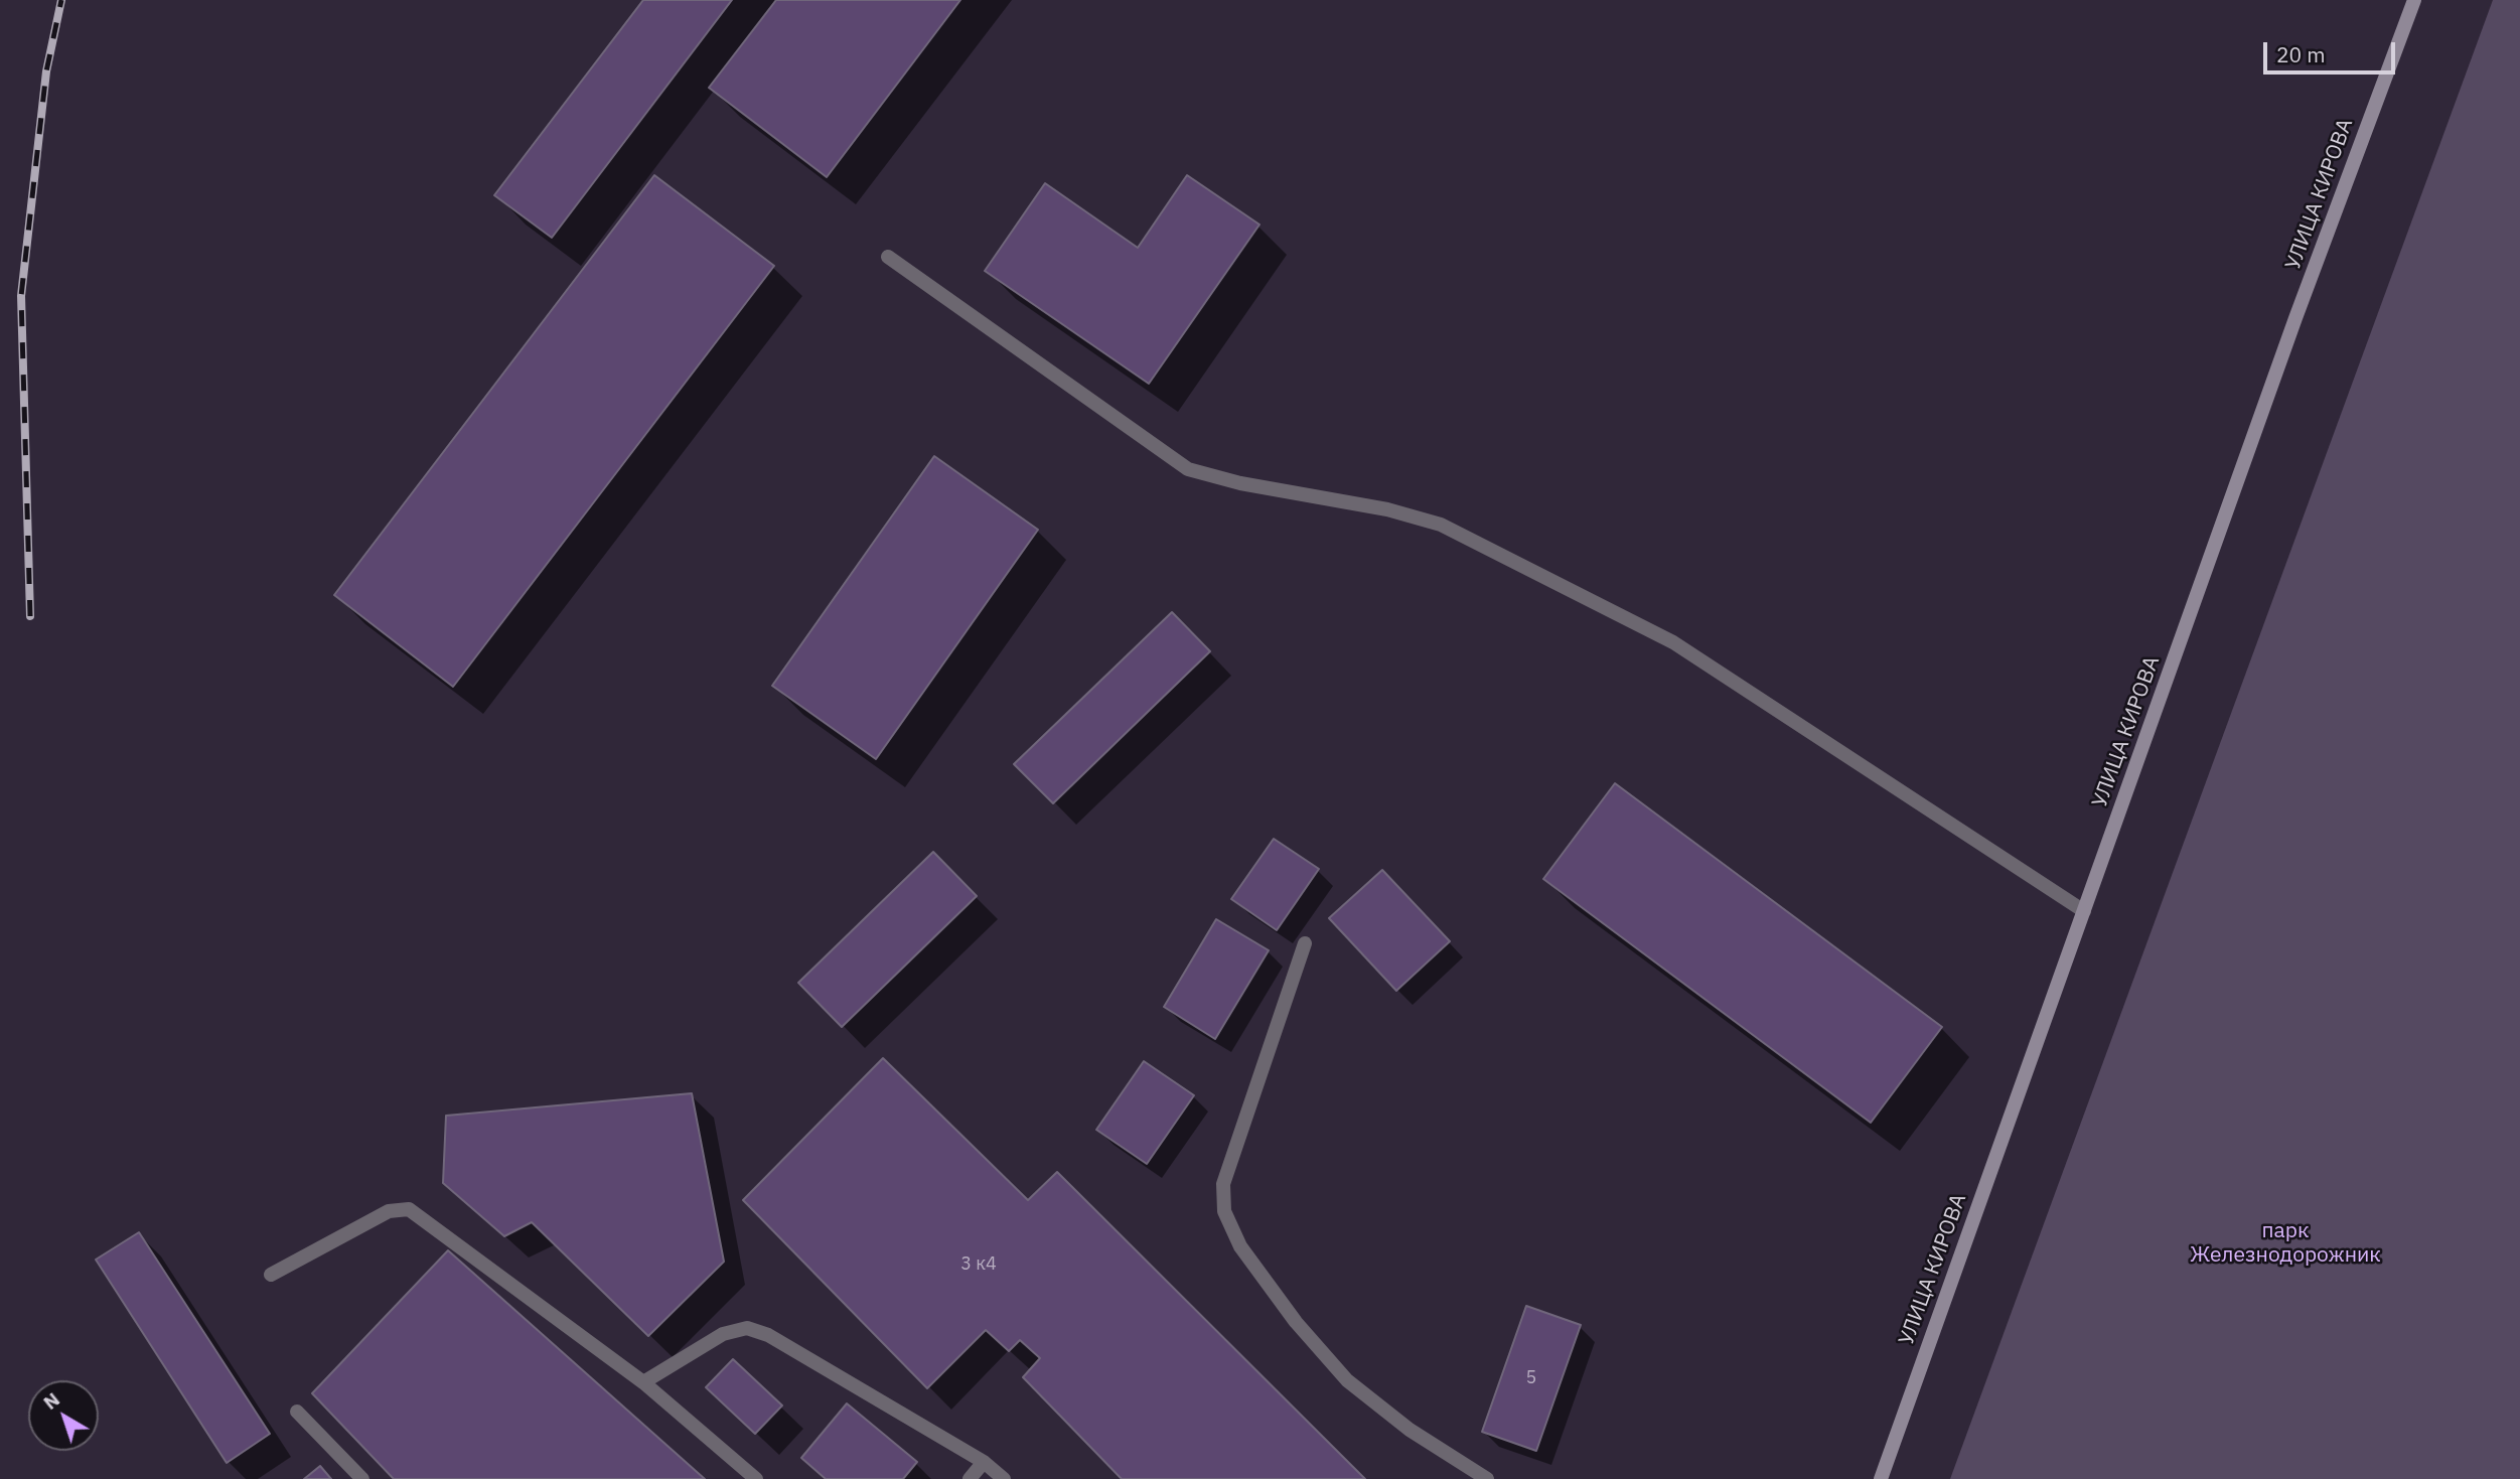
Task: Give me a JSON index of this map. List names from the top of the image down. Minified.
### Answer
{"streets":{"main road":["УЛИЦА КИРОВА"]},"parks":["парк Железнодорожник"],"house_numbers":["3 к4","5"],"scale_bar":"20 m","north":"top left"}
